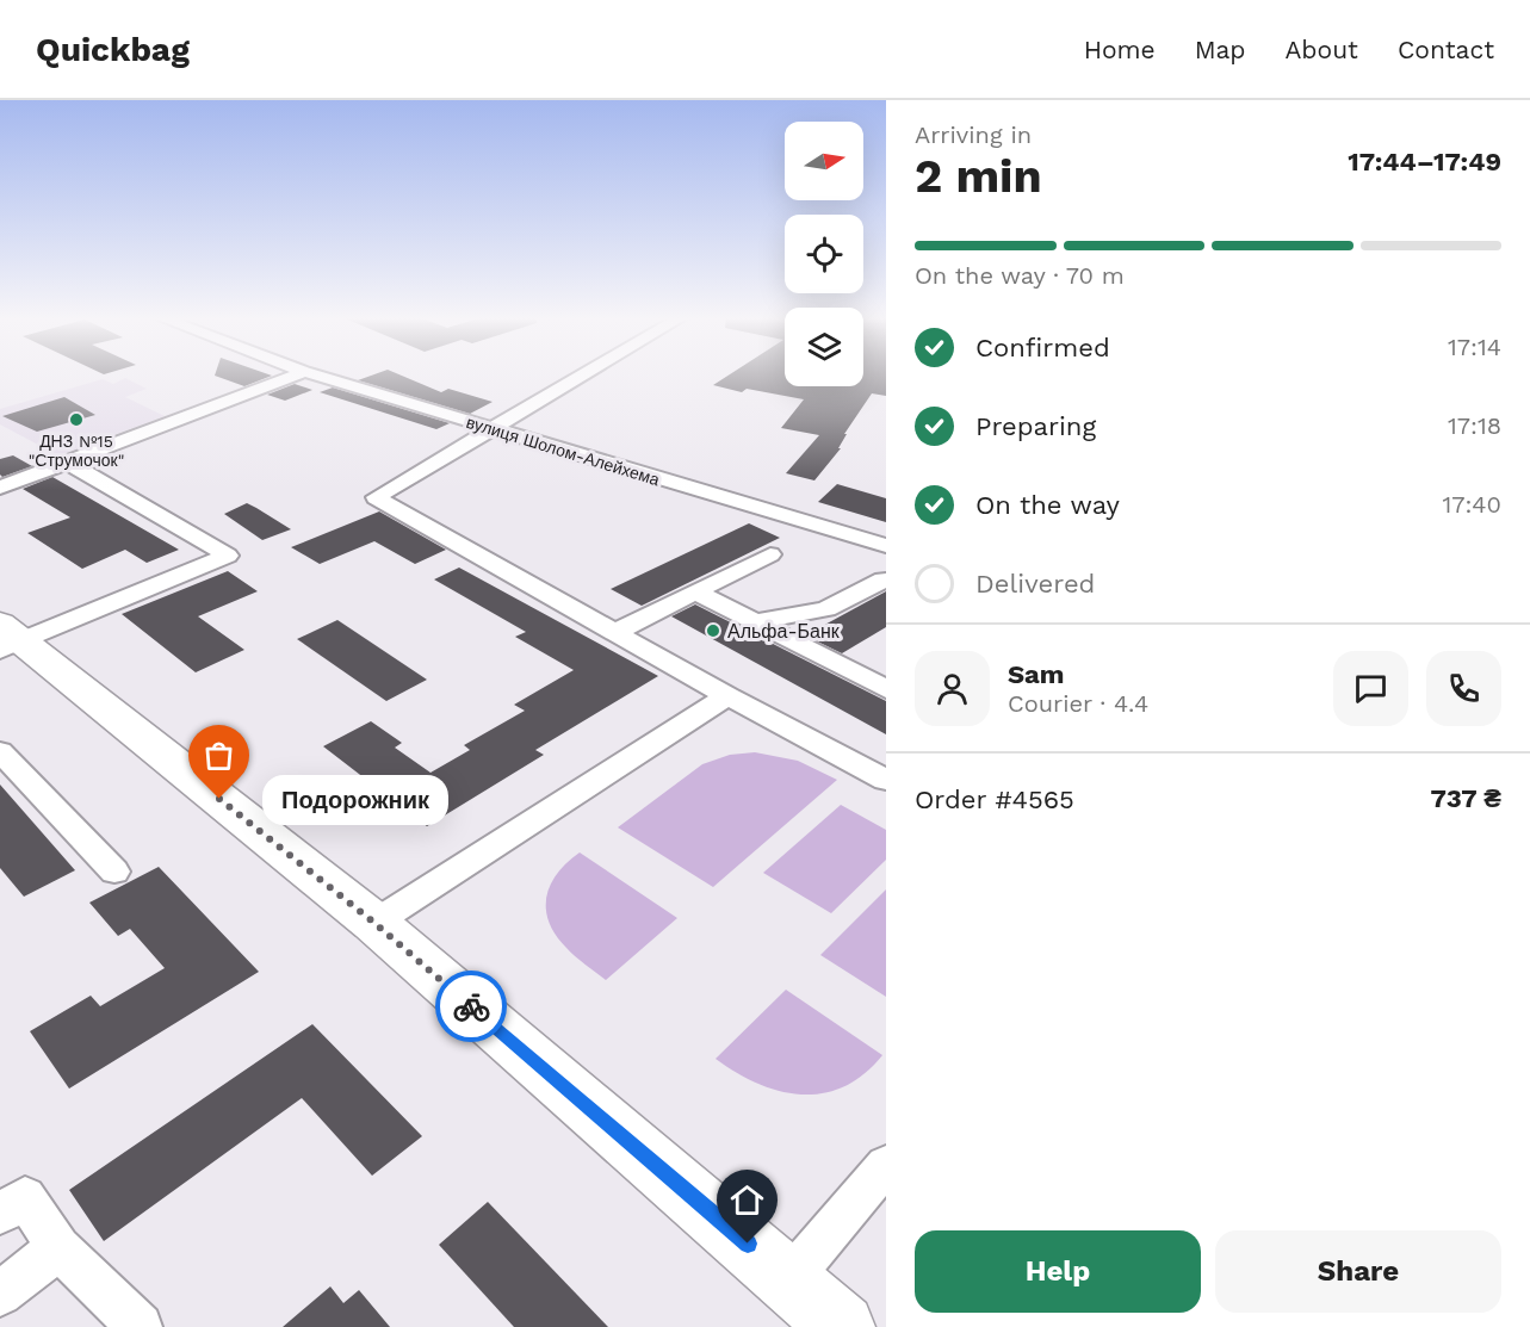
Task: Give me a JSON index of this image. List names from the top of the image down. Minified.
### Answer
{"streets":{"street":["вулиця Шолом-Алейхема"]},"places":["ДНЗ №15 \"Струмочок\"","Альфа-Банк","Подорожник"],"north":"right","page":{"header":"Quickbag","nav":["Home","Map","About","Contact"],"heading":["2 min","Arriving in","17:44–17:49"],"panel":["Sam","Courier · 4.4","Order #4565","737 ₴"],"bar":"On the way · 70 m","list":[["Confirmed","17:14"],["Preparing","17:18"],["On the way","17:40"],"Delivered"],"bubble":"Подорожник","buttons":["Help","Share"]}}
